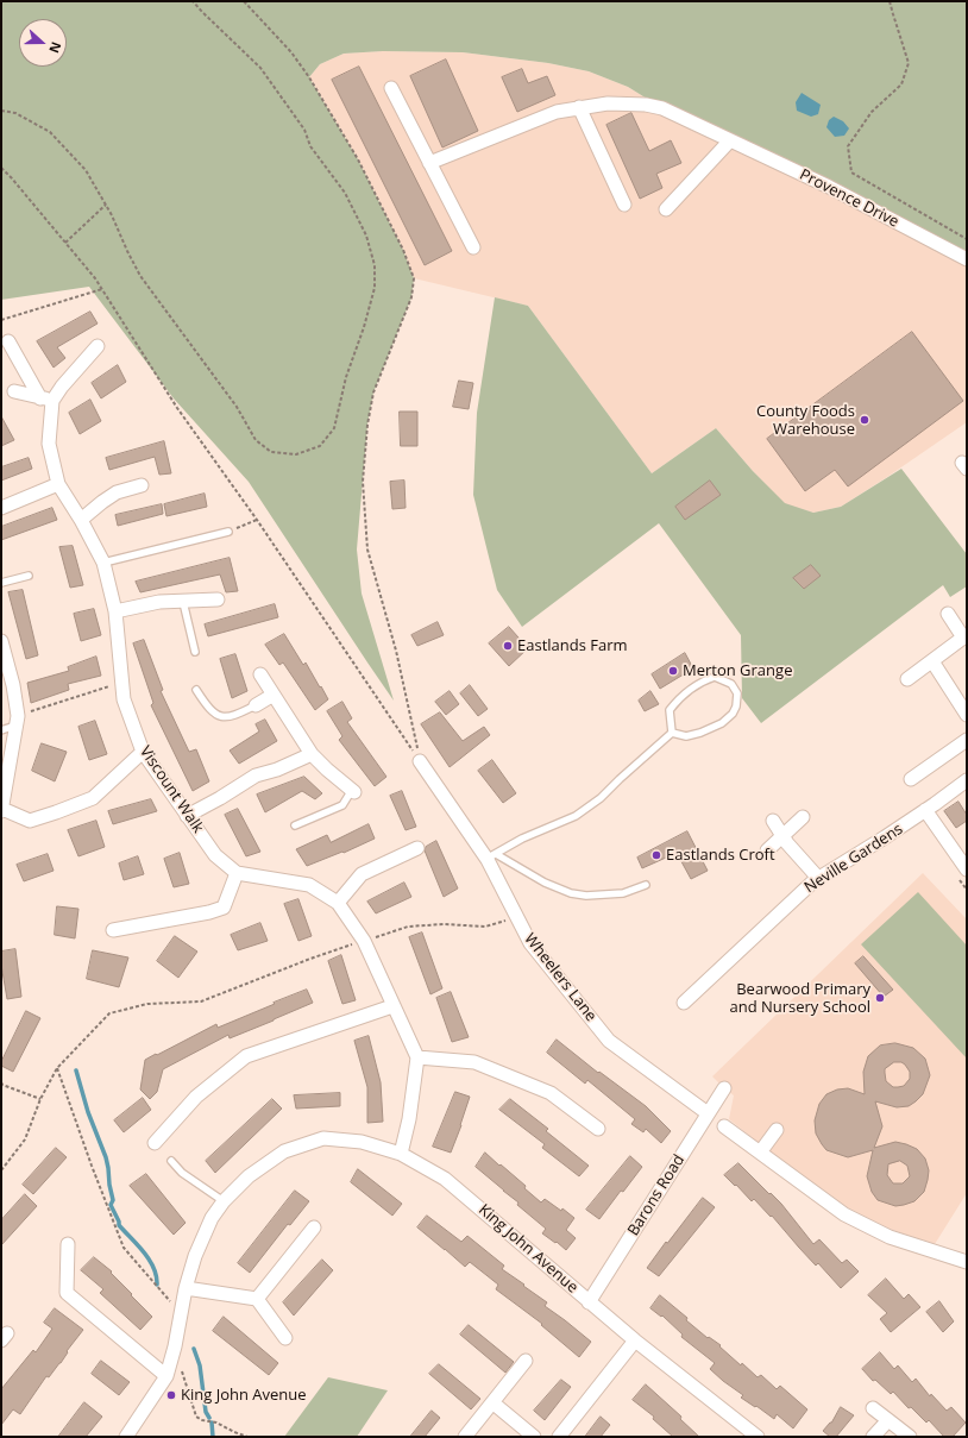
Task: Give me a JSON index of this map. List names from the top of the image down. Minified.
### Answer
{"streets":{"street":["Provence Drive","Viscount Walk","Neville Gardens","Wheelers Lane","Barons Road","King John Avenue"]},"crossings":[["Wheelers Lane","Barons Road"],["Barons Road","King John Avenue"]],"places":["County Foods Warehouse","Eastlands Farm","Merton Grange","Eastlands Croft","Bearwood Primary and Nursery School","King John Avenue"],"north":"right"}
